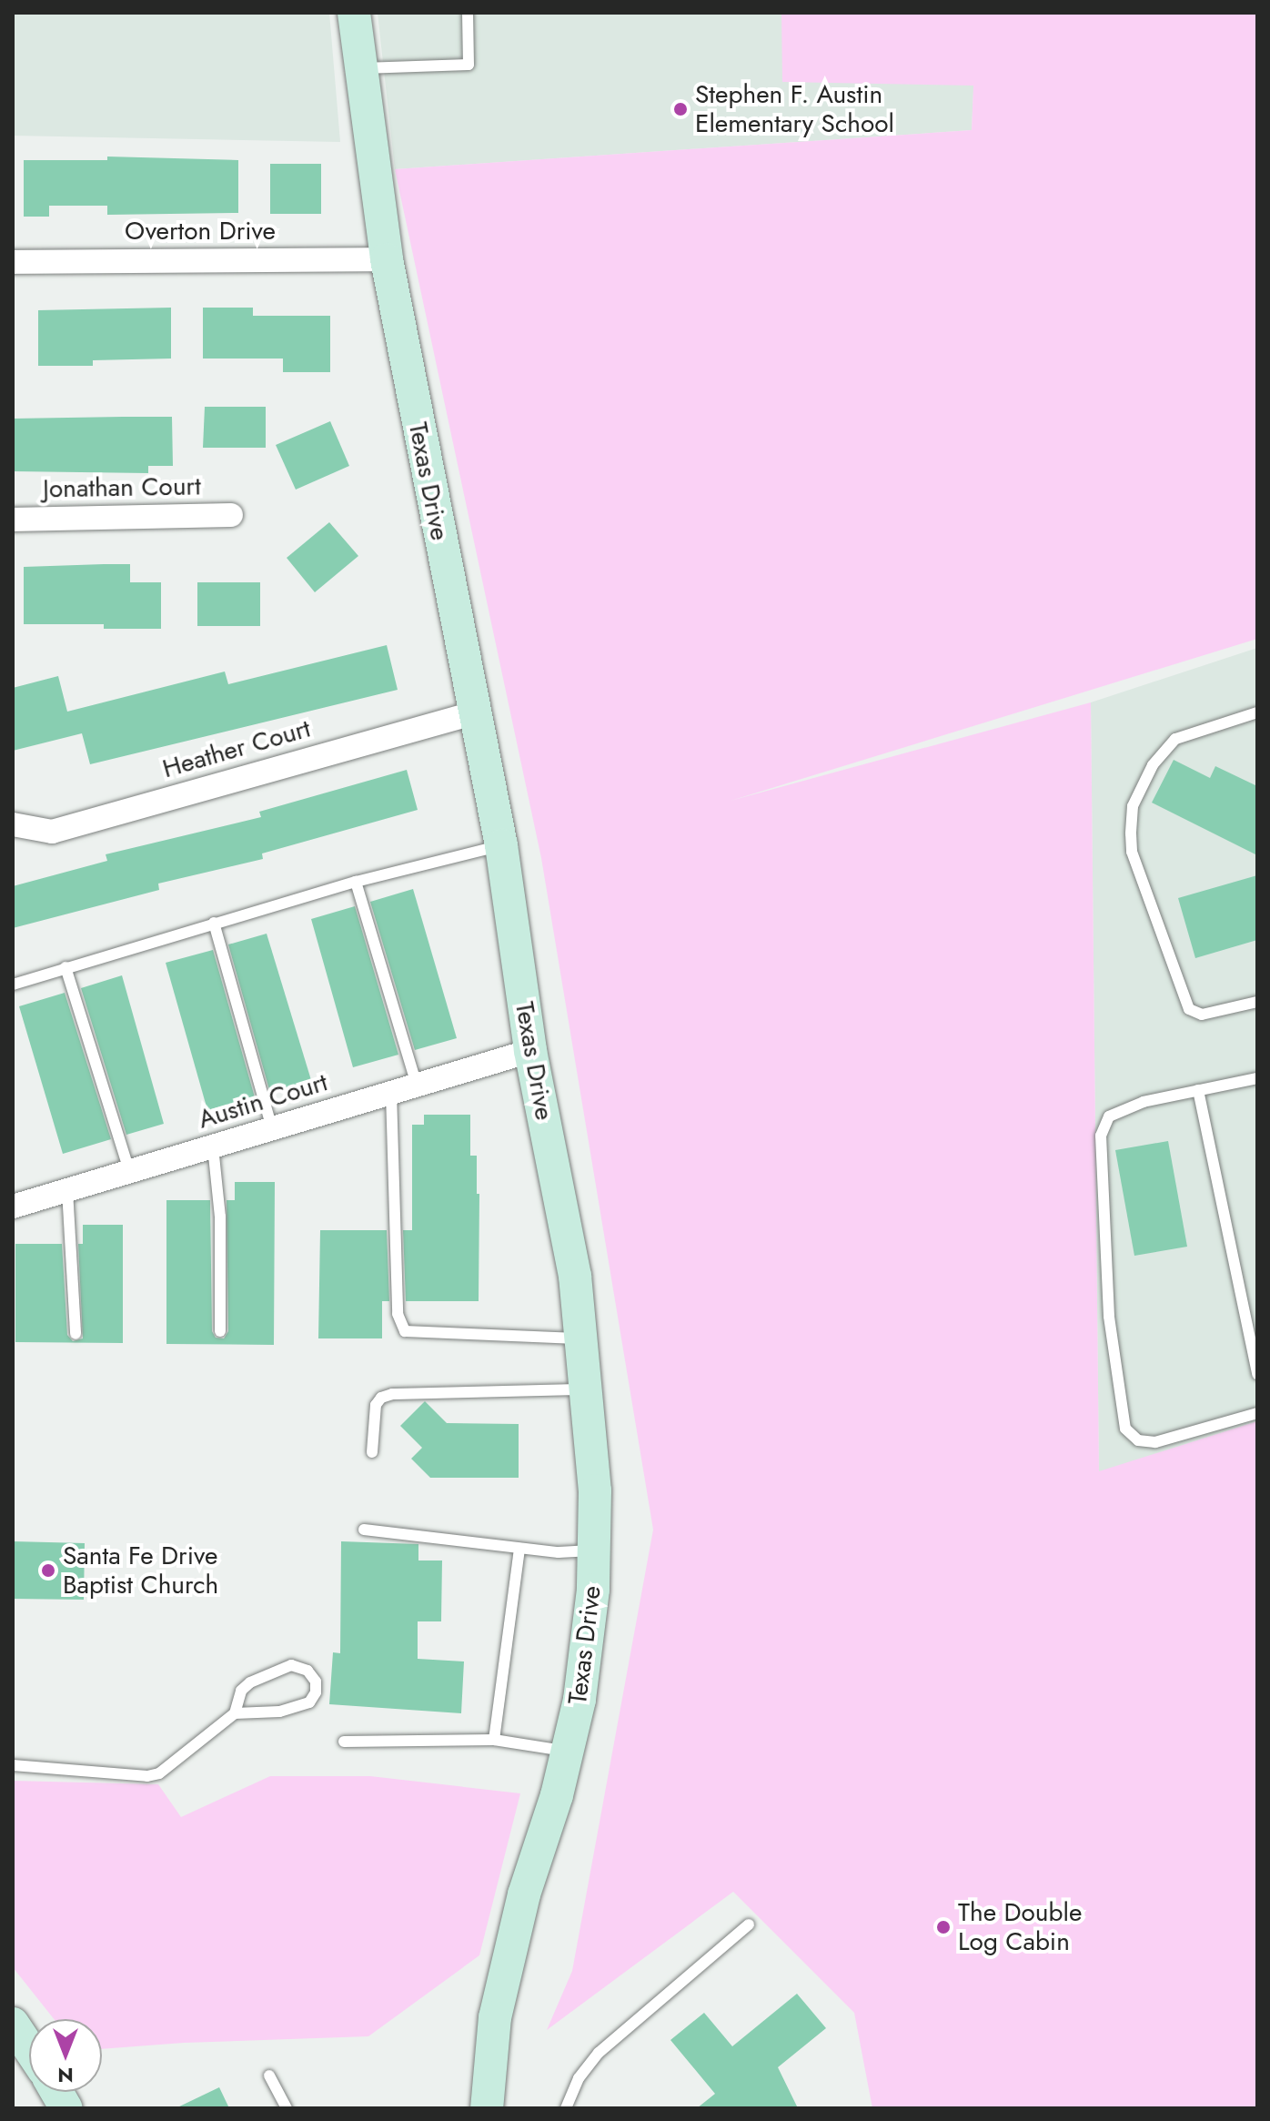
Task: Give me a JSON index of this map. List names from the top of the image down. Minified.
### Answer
{"streets":{"street":["Overton Drive","Texas Drive","Jonathan Court","Heather Court","Austin Court"]},"crossings":[["Overton Drive","Texas Drive"],["Texas Drive","Heather Court"],["Texas Drive","Austin Court"]],"places":["Stephen F. Austin Elementary School","Santa Fe Drive Baptist Church","The Double Log Cabin"],"north":"bottom"}
